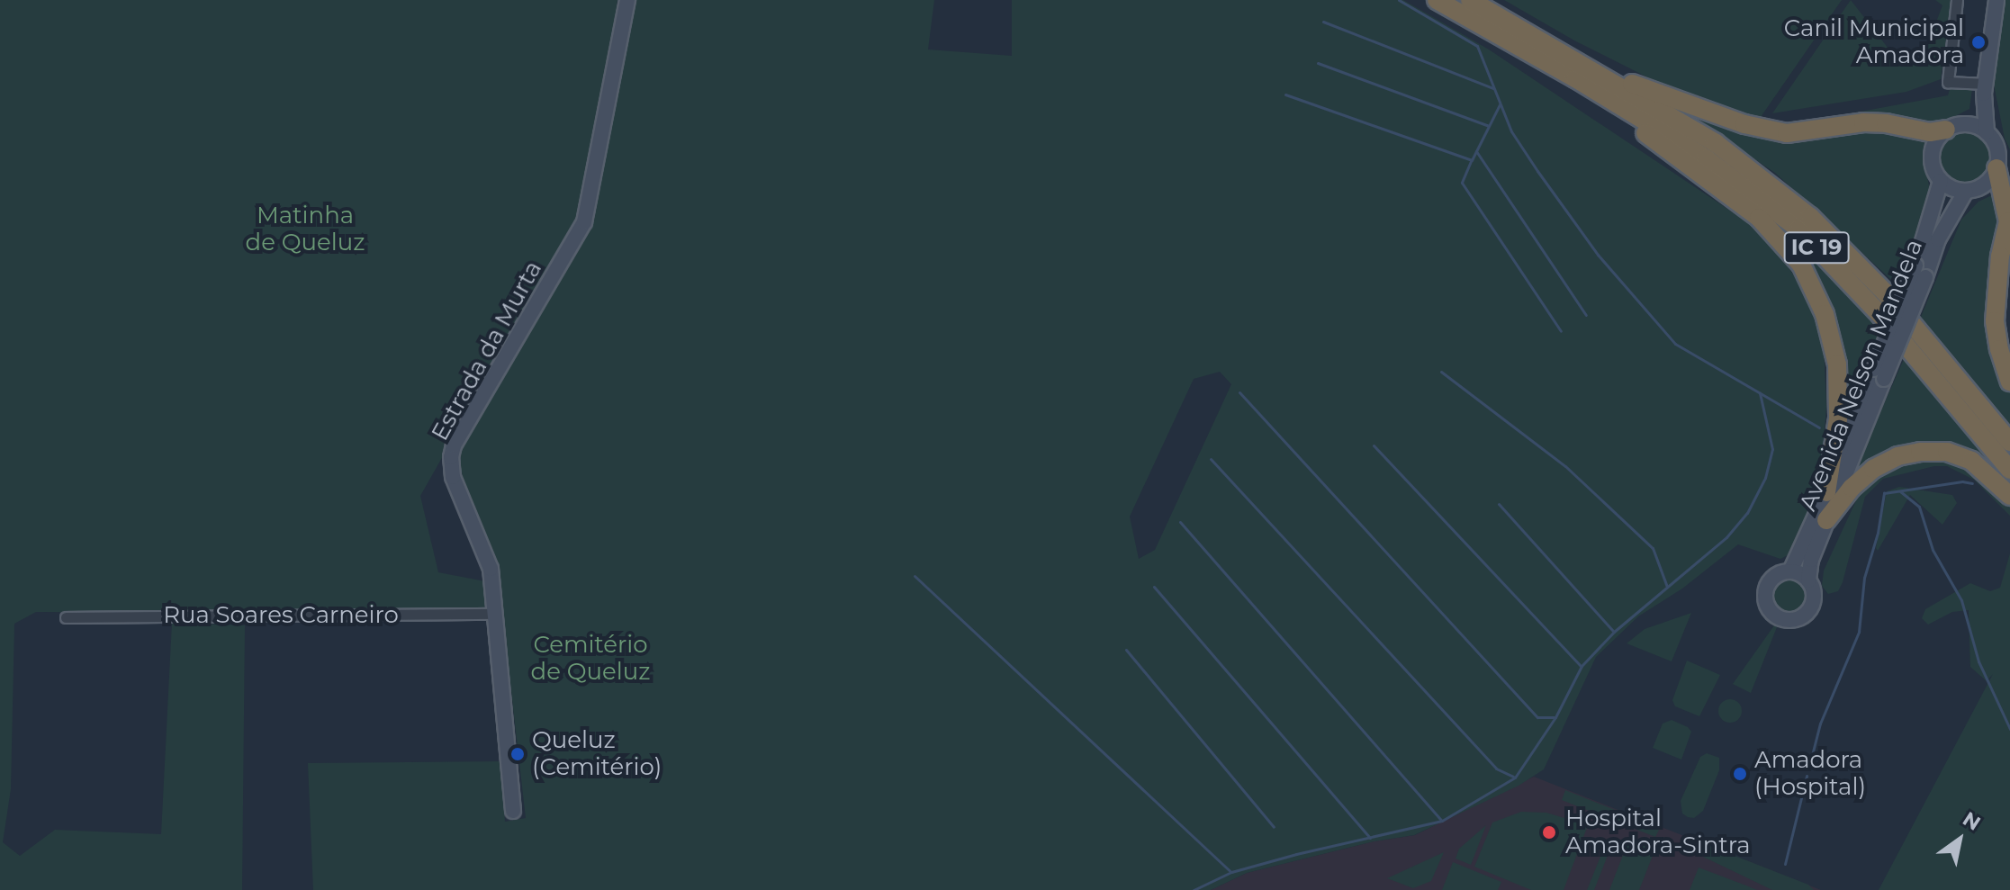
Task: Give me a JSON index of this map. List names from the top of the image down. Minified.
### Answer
{"streets":{"highway":["IC 19"],"main road":["Estrada da Murta","Avenida Nelson Mandela"],"street":["Rua Soares Carneiro"]},"crossings":[["Estrada da Murta","Rua Soares Carneiro"]],"parks":["Matinha de Queluz","Cemitério de Queluz"],"places":["Canil Municipal Amadora","Queluz (Cemitério)","Amadora (Hospital)","Hospital Amadora-Sintra"],"north":"top right"}
